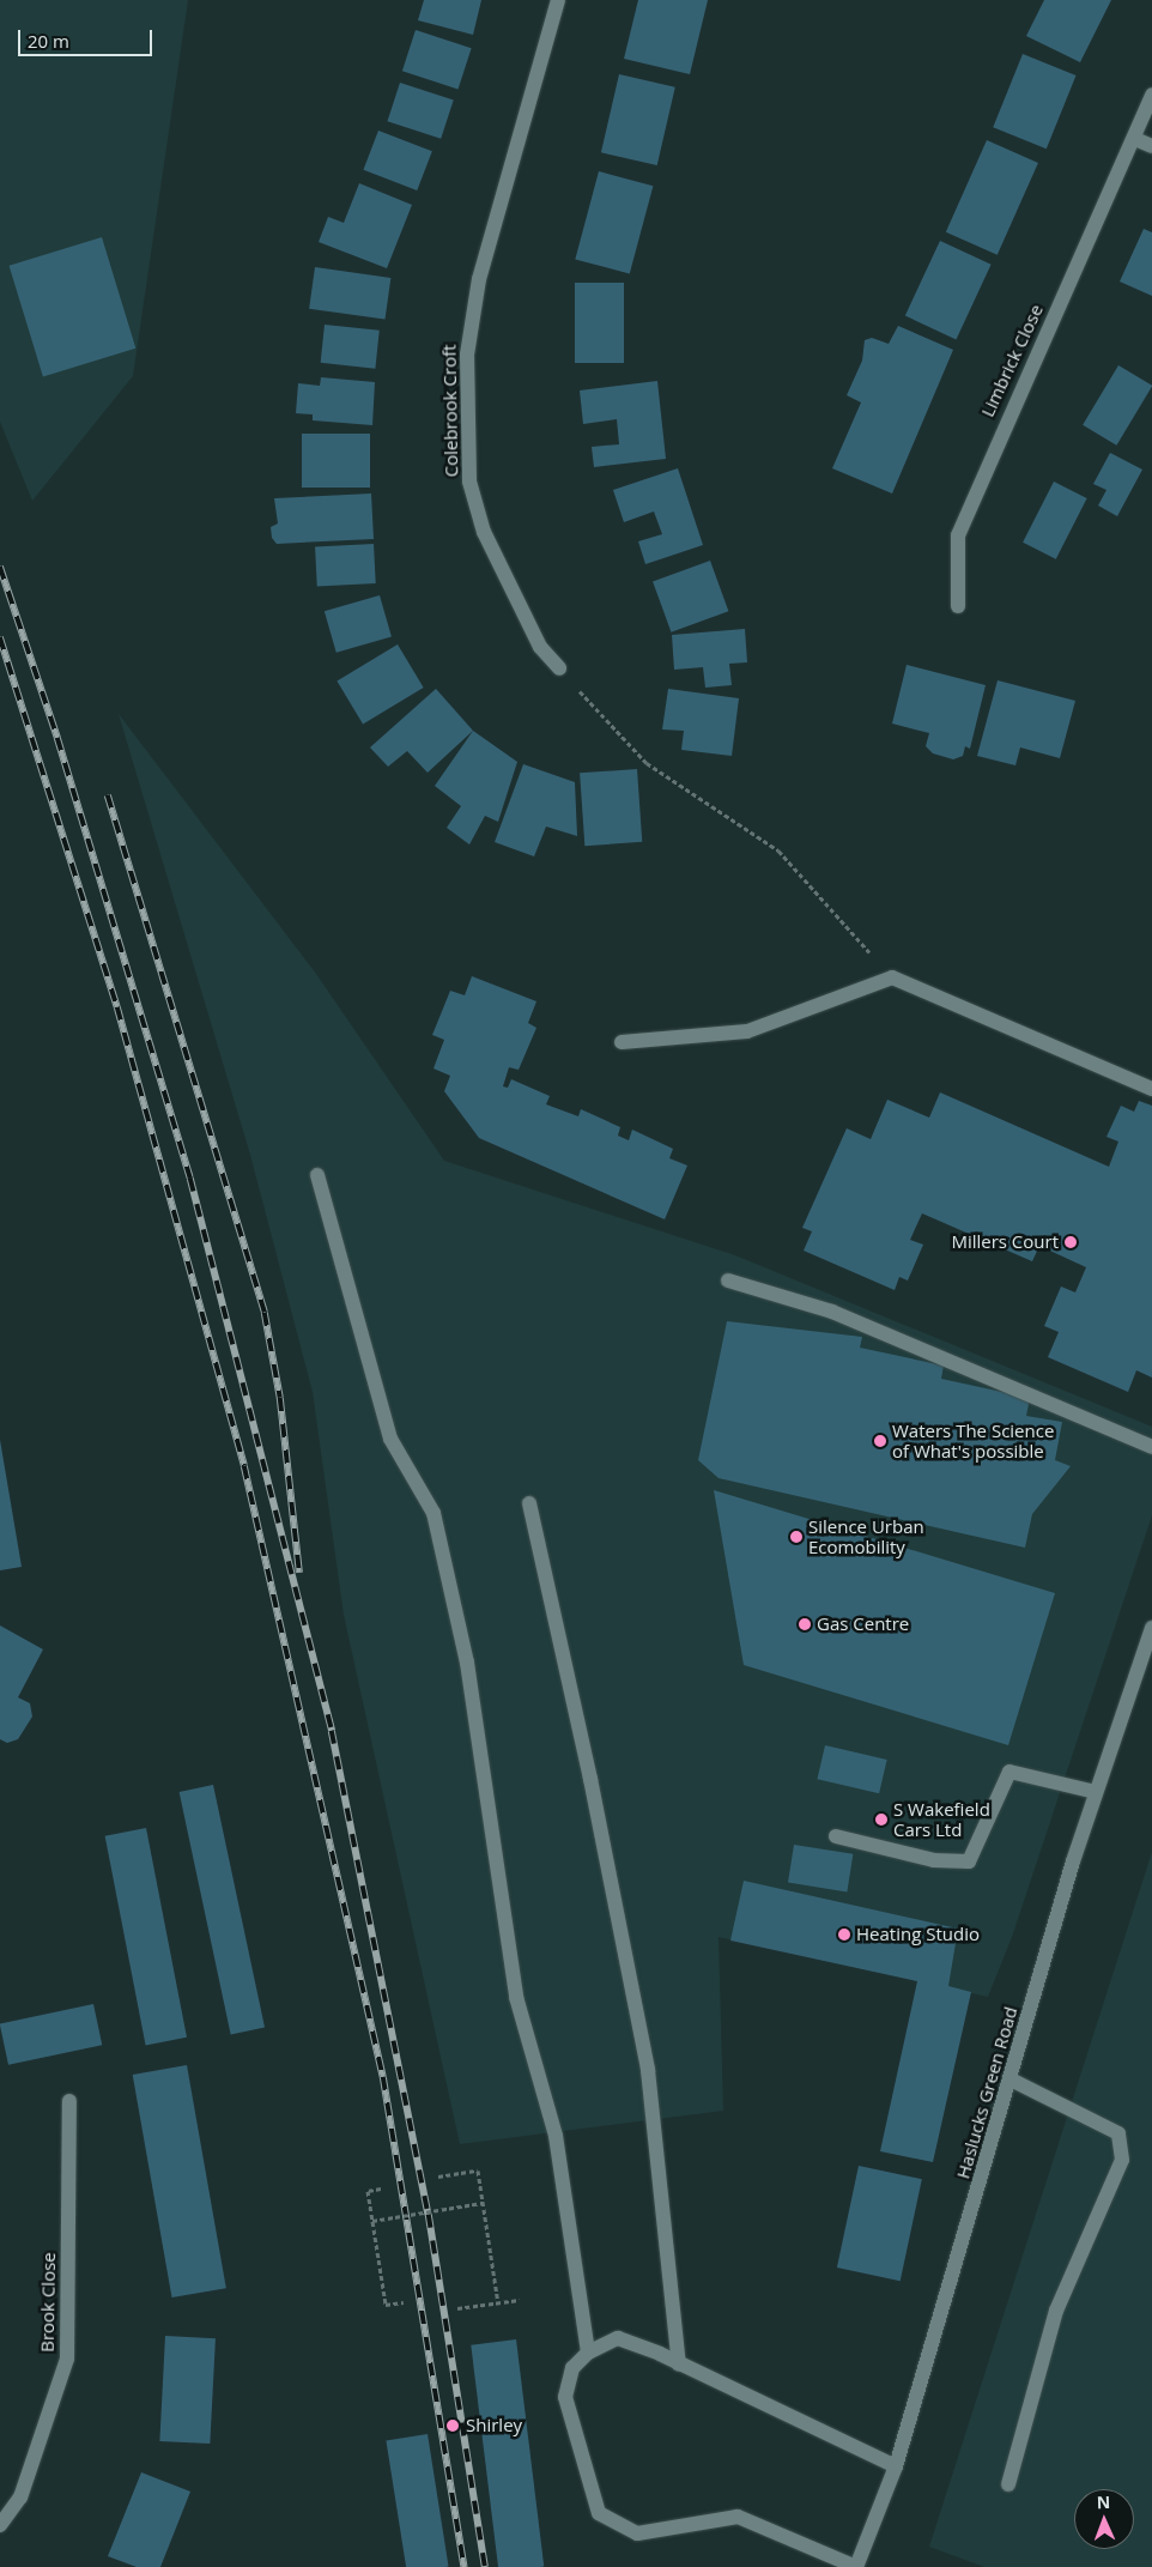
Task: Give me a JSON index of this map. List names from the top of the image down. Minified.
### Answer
{"streets":{"street":["Limbrick Close","Colebrook Croft","Haslucks Green Road","Brook Close"]},"places":["Millers Court","Waters The Science of What's possible","Silence Urban Ecomobility","Gas Centre","S Wakefield Cars Ltd","Heating Studio","Shirley"],"scale_bar":"20 m","north":"top"}
